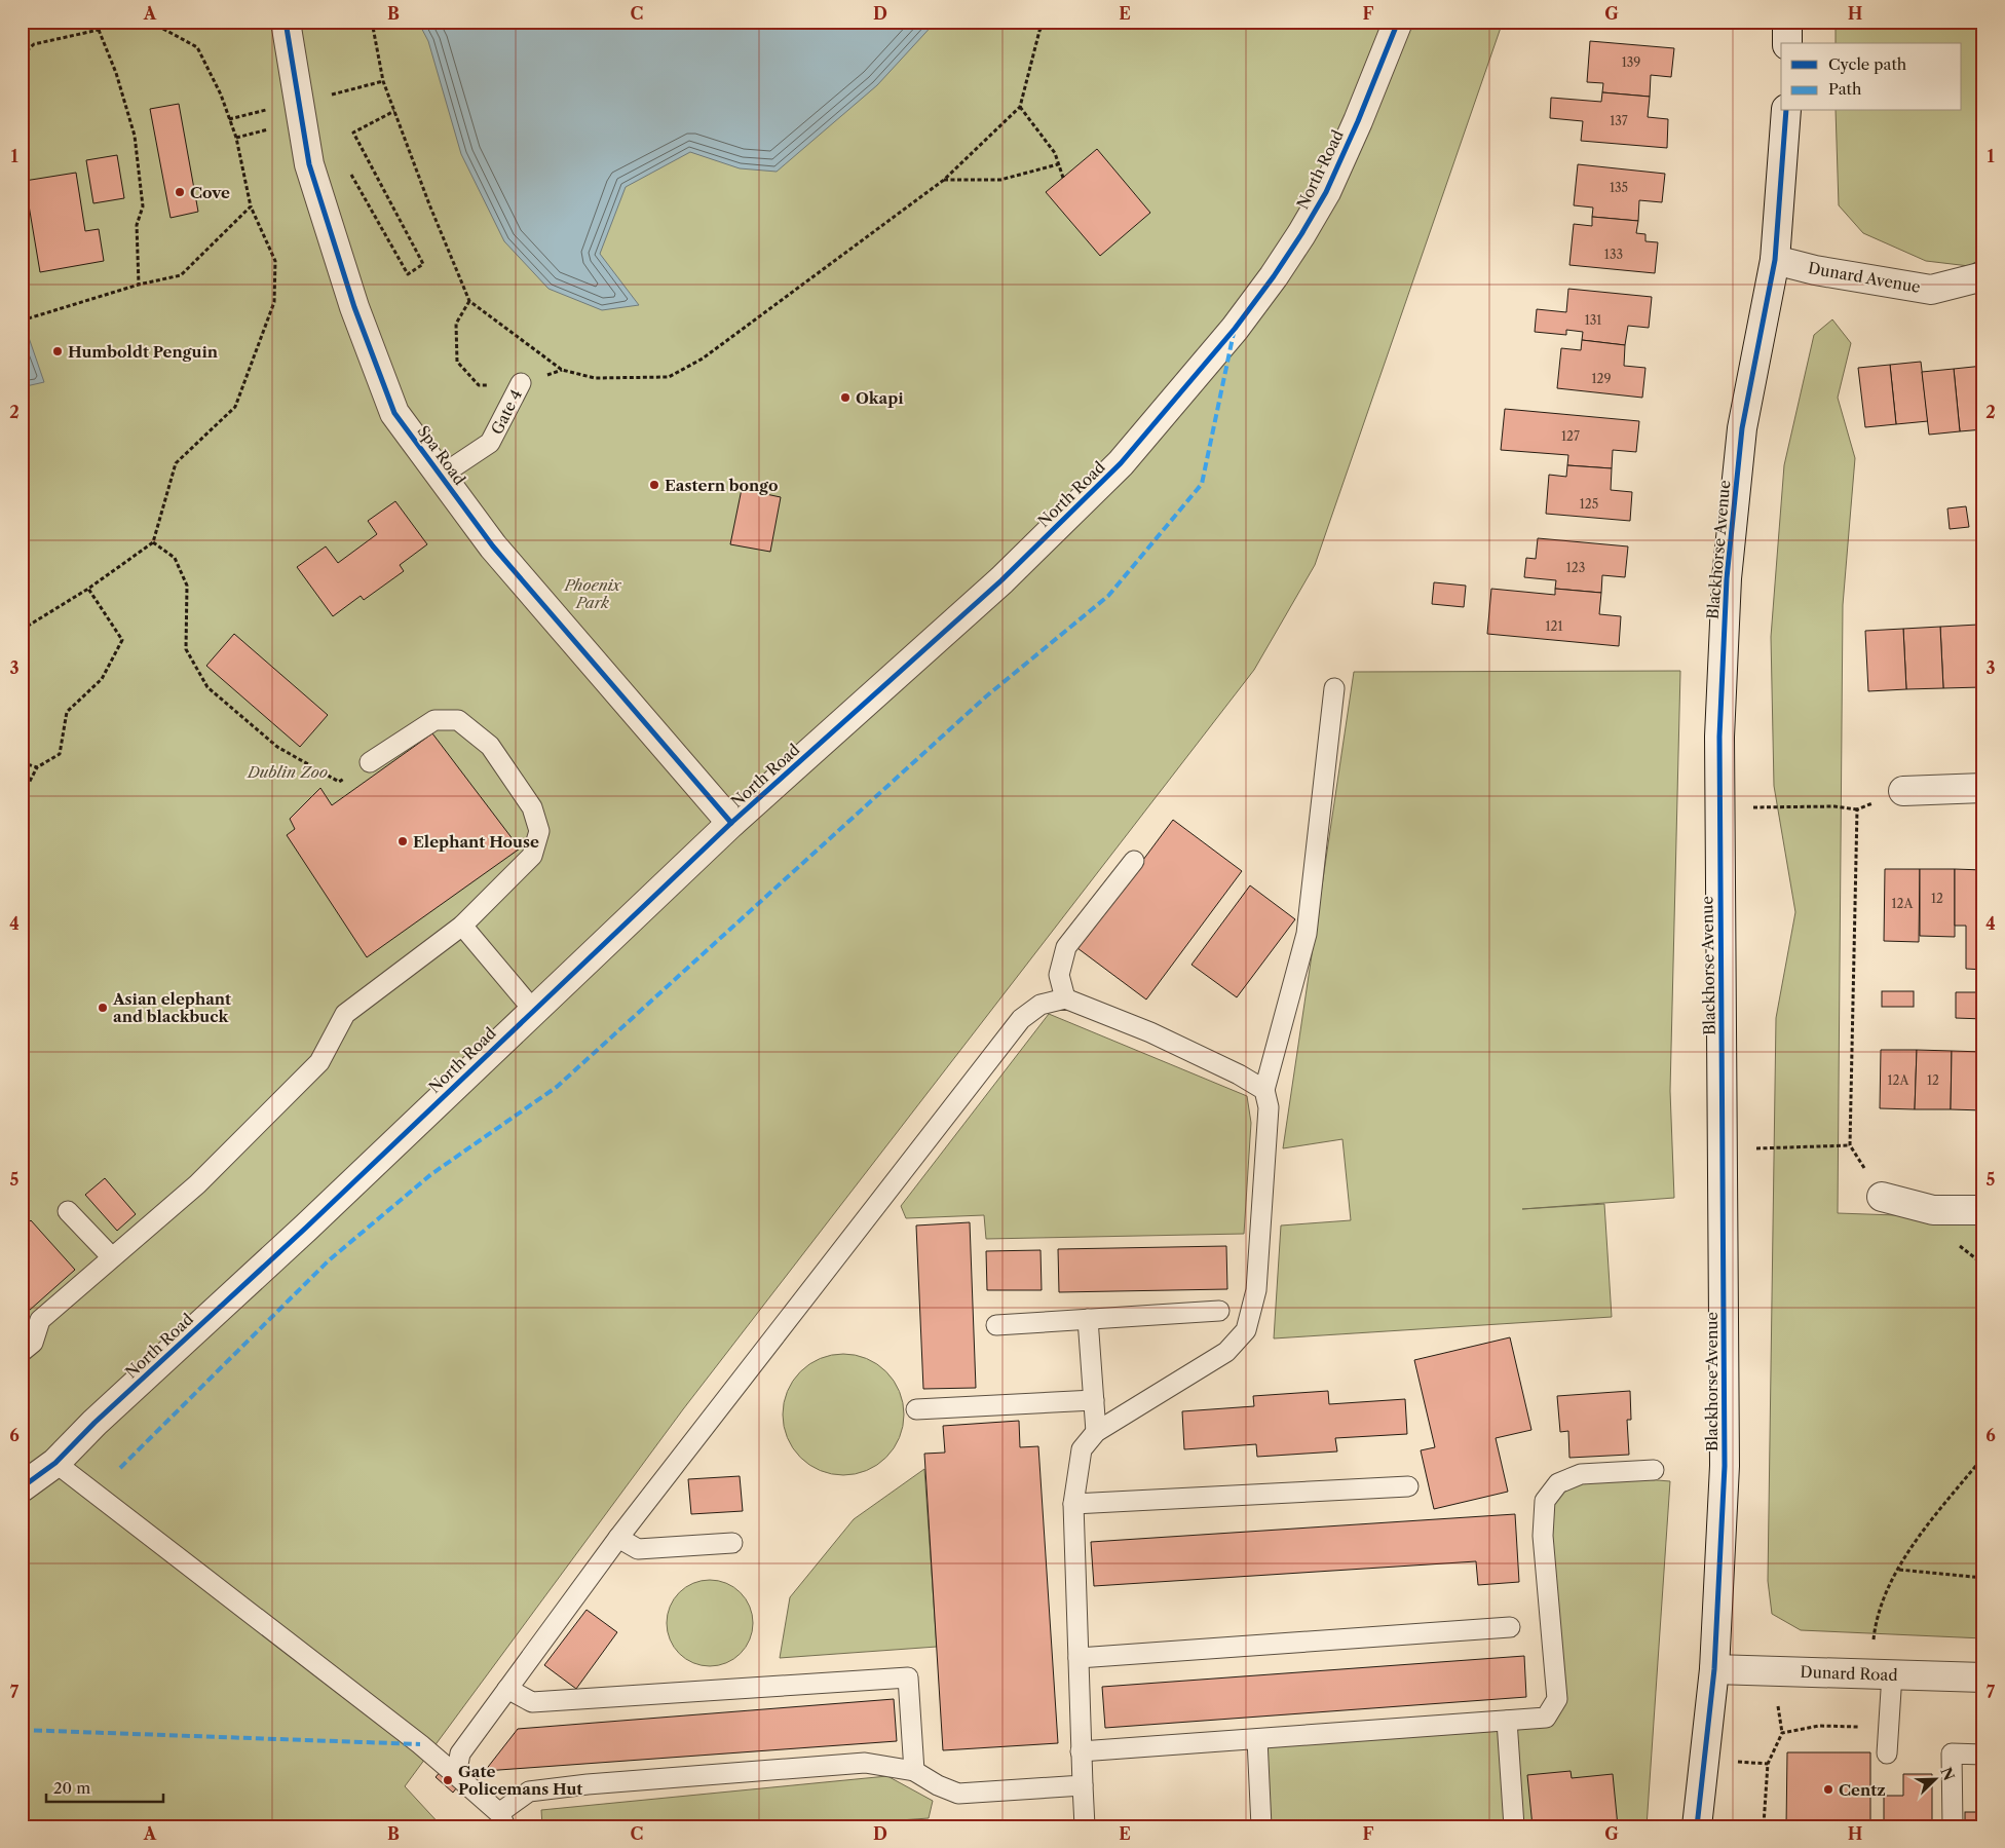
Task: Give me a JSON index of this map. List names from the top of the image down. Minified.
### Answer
{"streets":{"street":["North Road","Dunard Avenue","Spa Road","Blackhorse Avenue","Dunard Road"],"lane":["Gate 4"]},"crossings":[["North Road","Spa Road"],["Dunard Avenue","Blackhorse Avenue"],["Gate 4","Spa Road"],["Blackhorse Avenue","Dunard Road"]],"parks":["Phoenix Park","Dublin Zoo"],"places":["Cove","Humboldt Penguin","Okapi","Eastern bongo","Elephant House","Asian elephant and blackbuck","Gate Policemans Hut","Centz"],"house_numbers":["139","137","135","133","131","129","127","125","123","121","12","12A","12A","12"],"legend":["Cycle path","Path"],"scale_bar":"20 m","north":"top right","grid":{"columns":["A","B","C","D","E","F","G","H"],"rows":["1","2","3","4","5","6","7"]}}
